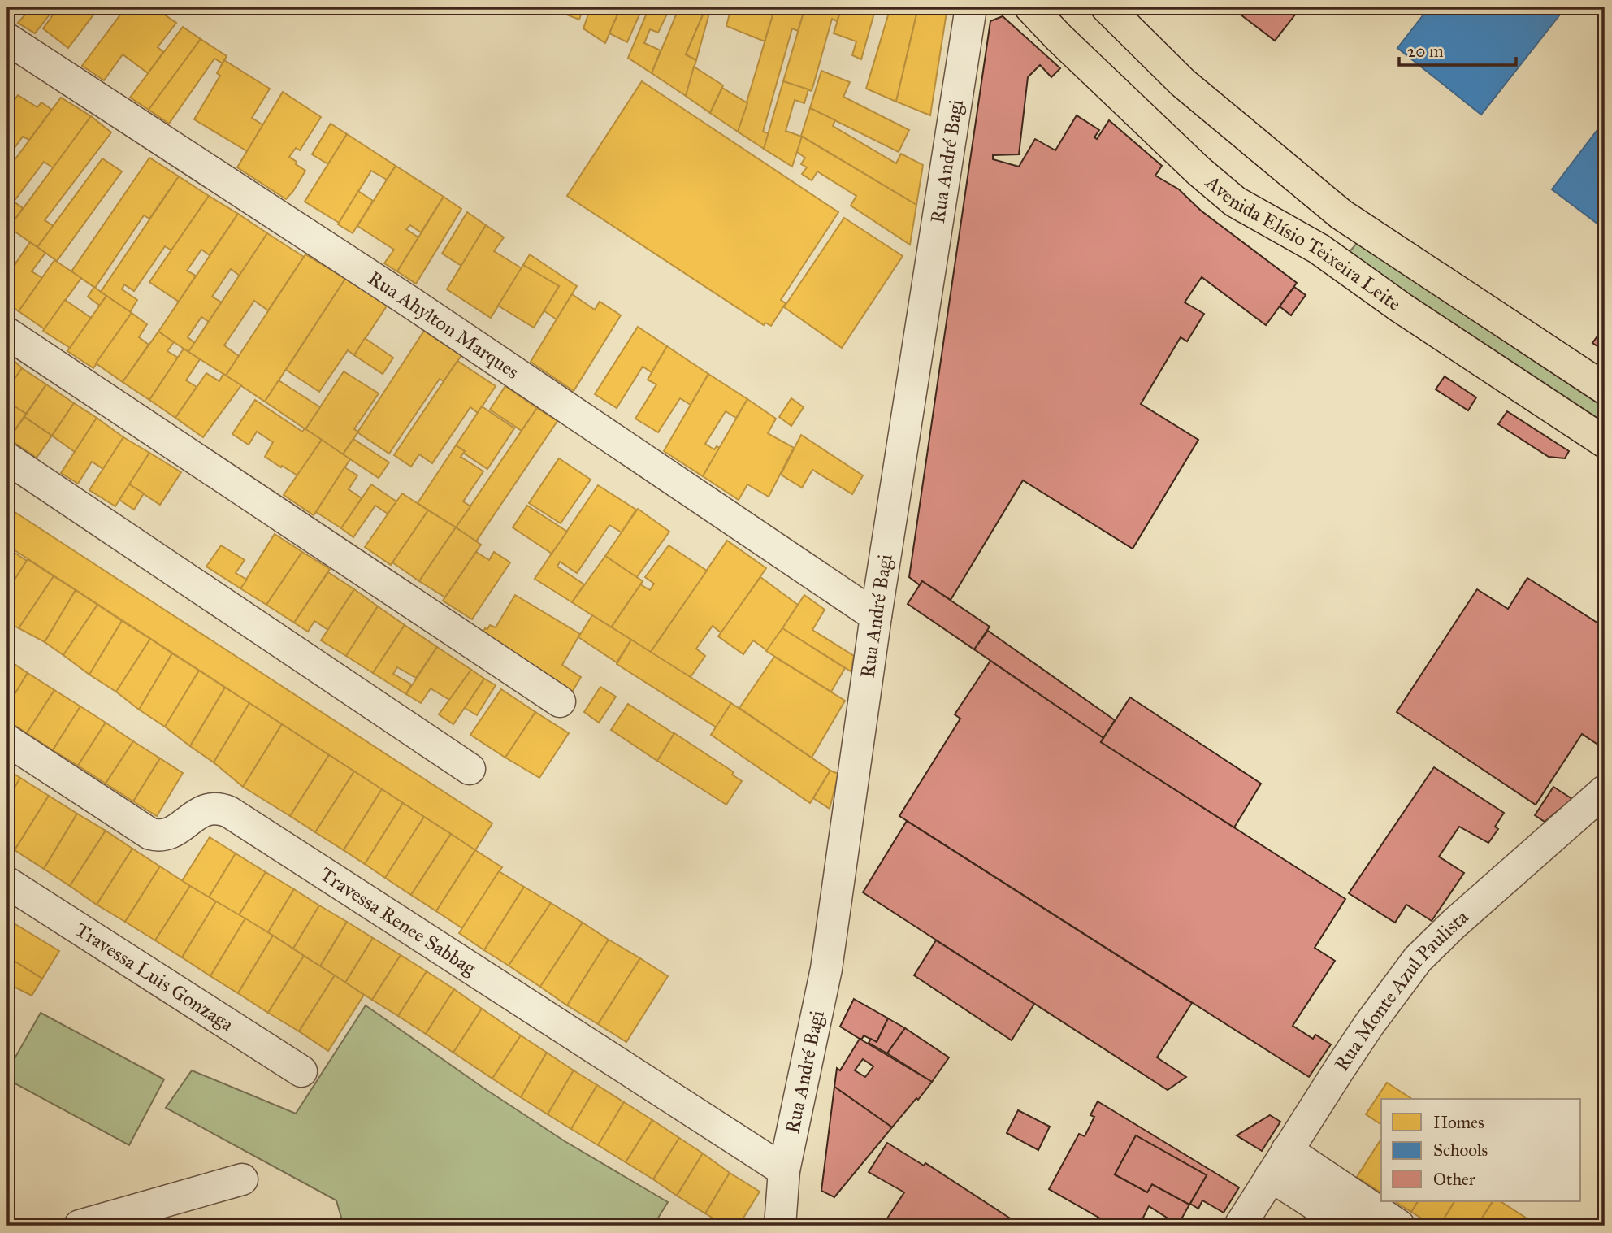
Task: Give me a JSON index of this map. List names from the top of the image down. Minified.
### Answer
{"streets":{"main road":["Avenida Elísio Teixeira Leite"],"street":["Rua André Bagi","Rua Ahylton Marques","Travessa Renee Sabbag","Travessa Luis Gonzaga","Rua Monte Azul Paulista"]},"crossings":[["Rua André Bagi","Rua Ahylton Marques"],["Rua André Bagi","Travessa Renee Sabbag"]],"legend":["Homes","Schools","Other"],"scale_bar":"20 m"}
